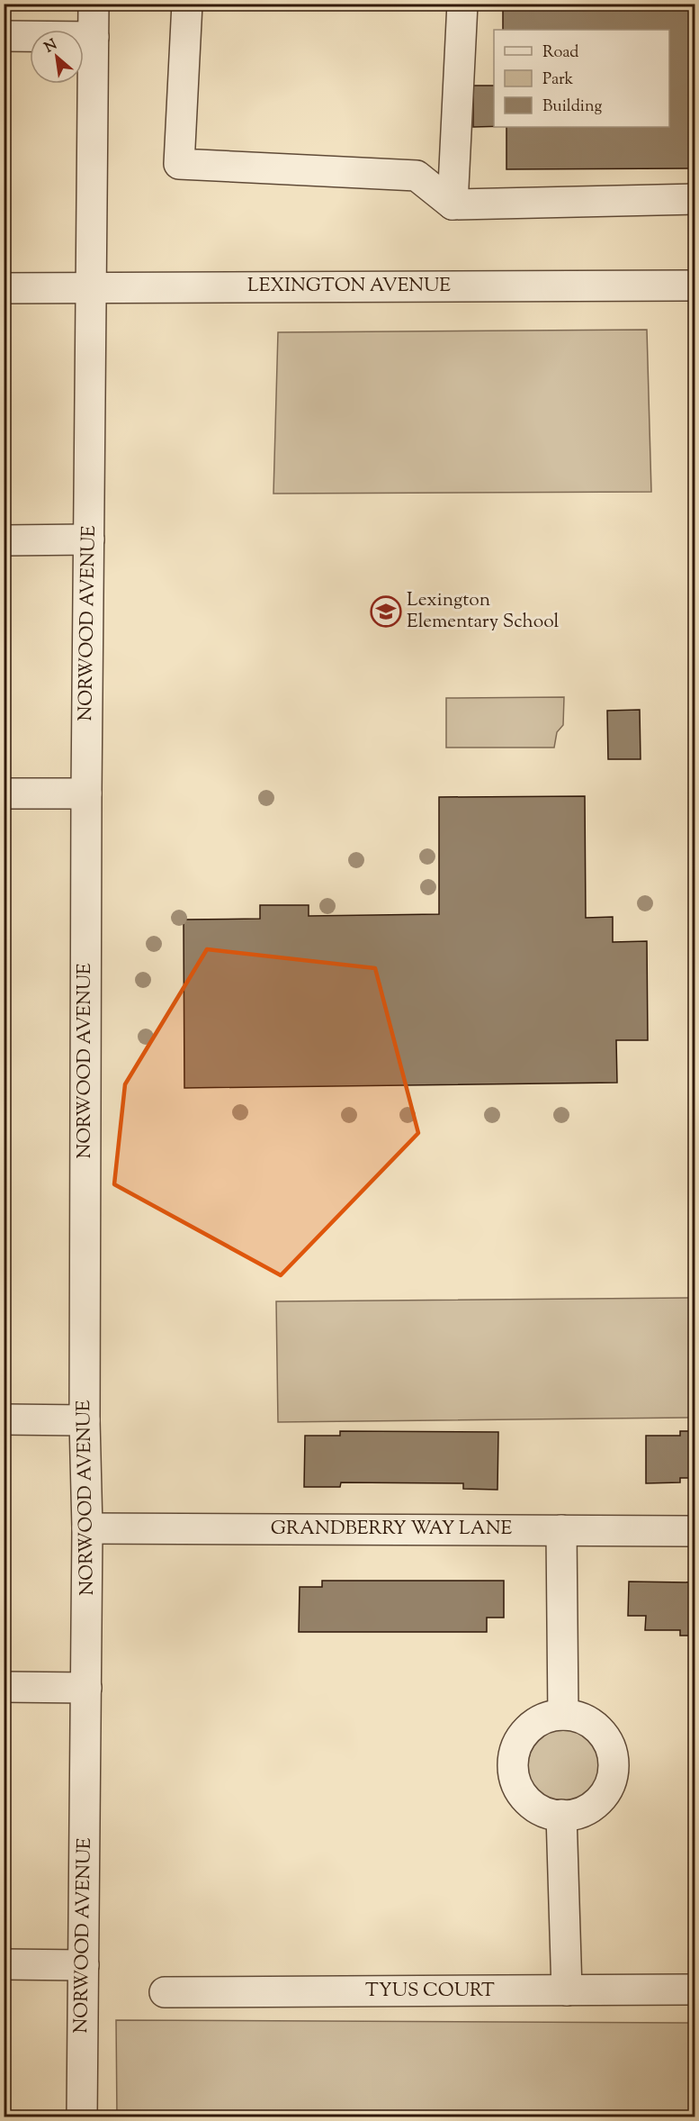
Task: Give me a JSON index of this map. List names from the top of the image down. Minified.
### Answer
{"streets":{"street":["LEXINGTON AVENUE","NORWOOD AVENUE","GRANDBERRY WAY LANE","TYUS COURT"]},"crossings":[["LEXINGTON AVENUE","NORWOOD AVENUE"],["NORWOOD AVENUE","GRANDBERRY WAY LANE"]],"places":{"school or university":["Lexington Elementary School"]},"legend":["Road","Park","Building"],"north":"top left"}
